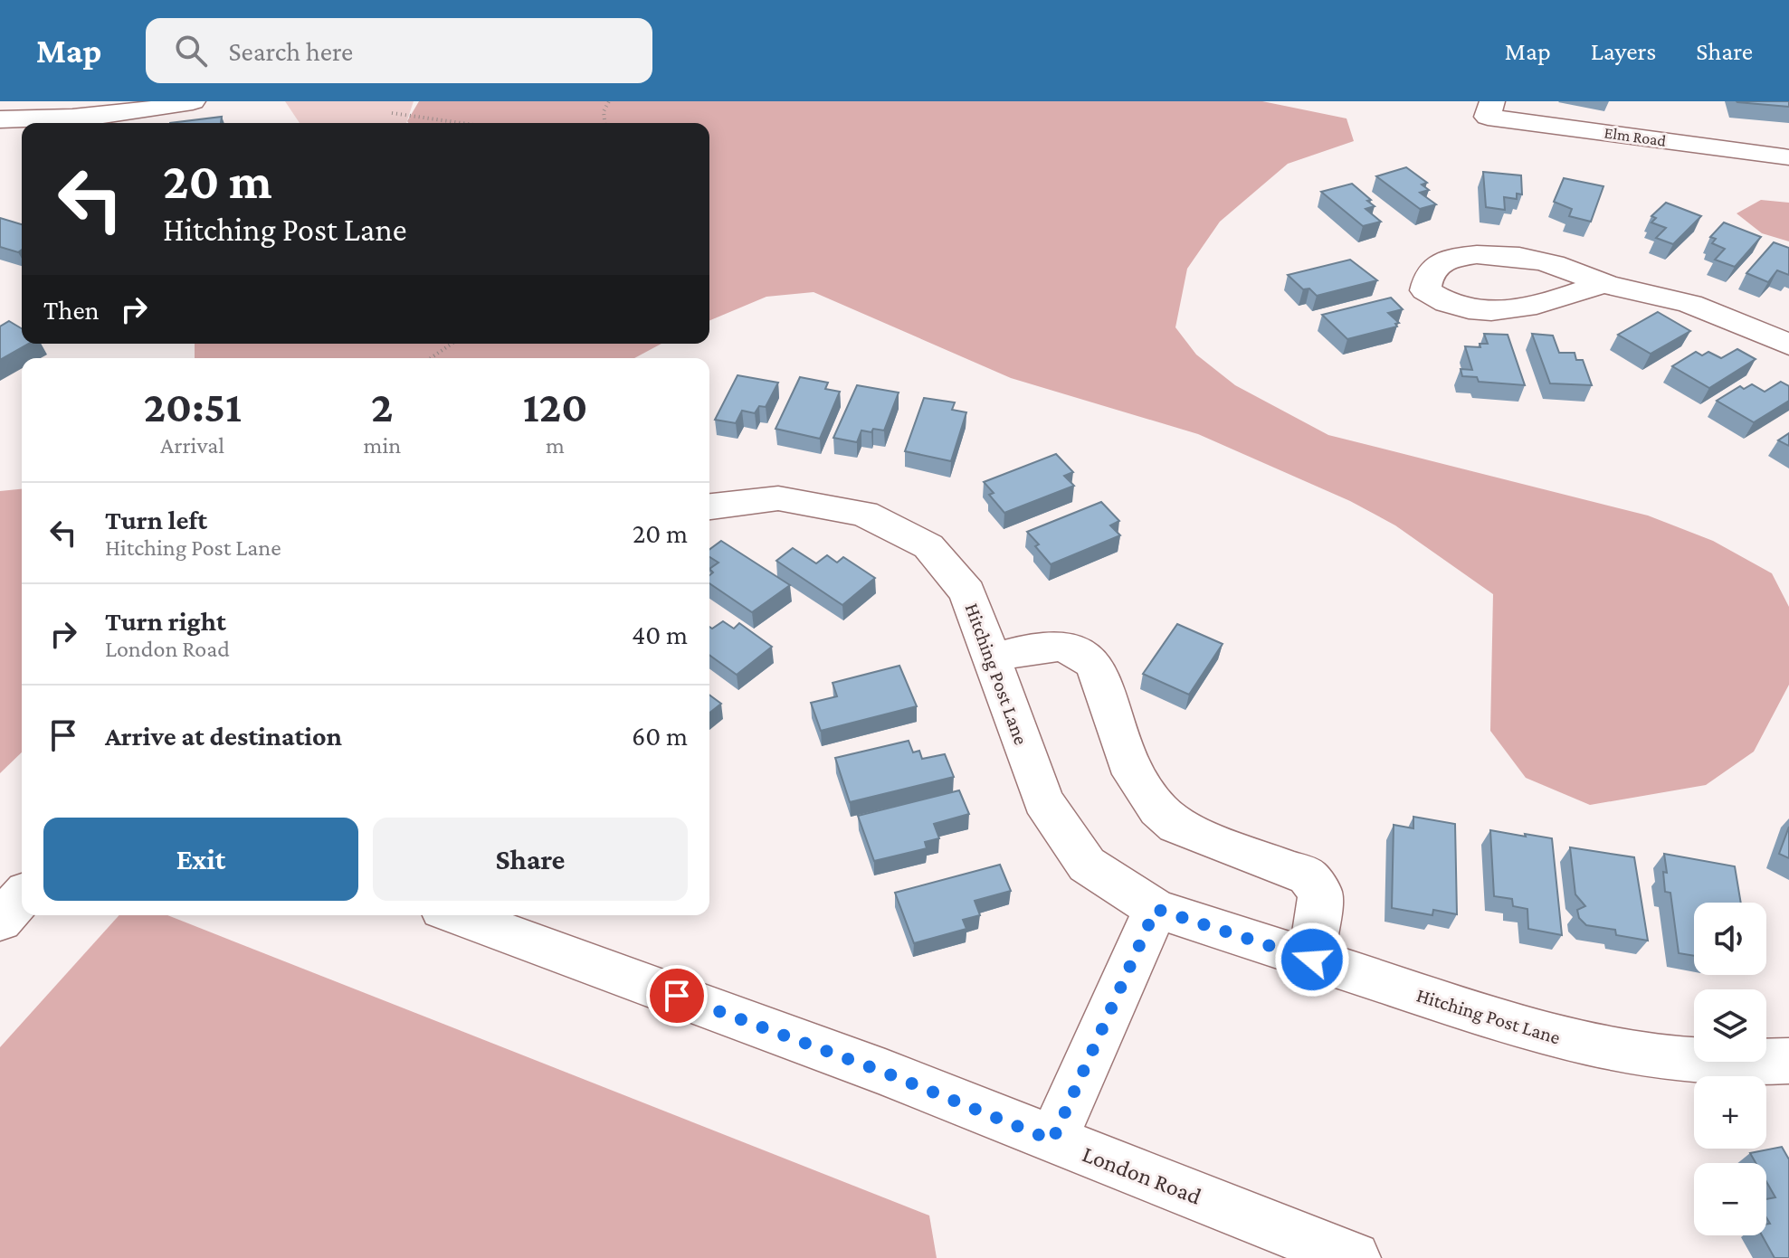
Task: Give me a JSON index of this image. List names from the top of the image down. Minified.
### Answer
{"streets":{"street":["Elm Road","Hitching Post Lane","London Road"]},"page":{"header":"Map","search":"Search here","nav":["Map","Layers","Share"],"turn":["20 m","Hitching Post Lane"],"then":"Then","eta":["20:51","Arrival","2","min","120","m"],"list":[{"name":"Turn left","note":"Hitching Post Lane","value":"20 m"},{"name":"Turn right","note":"London Road","value":"40 m"},{"name":"Arrive at destination","value":"60 m"}],"buttons":["Exit","Share"],"map_buttons":["+","−"]}}
